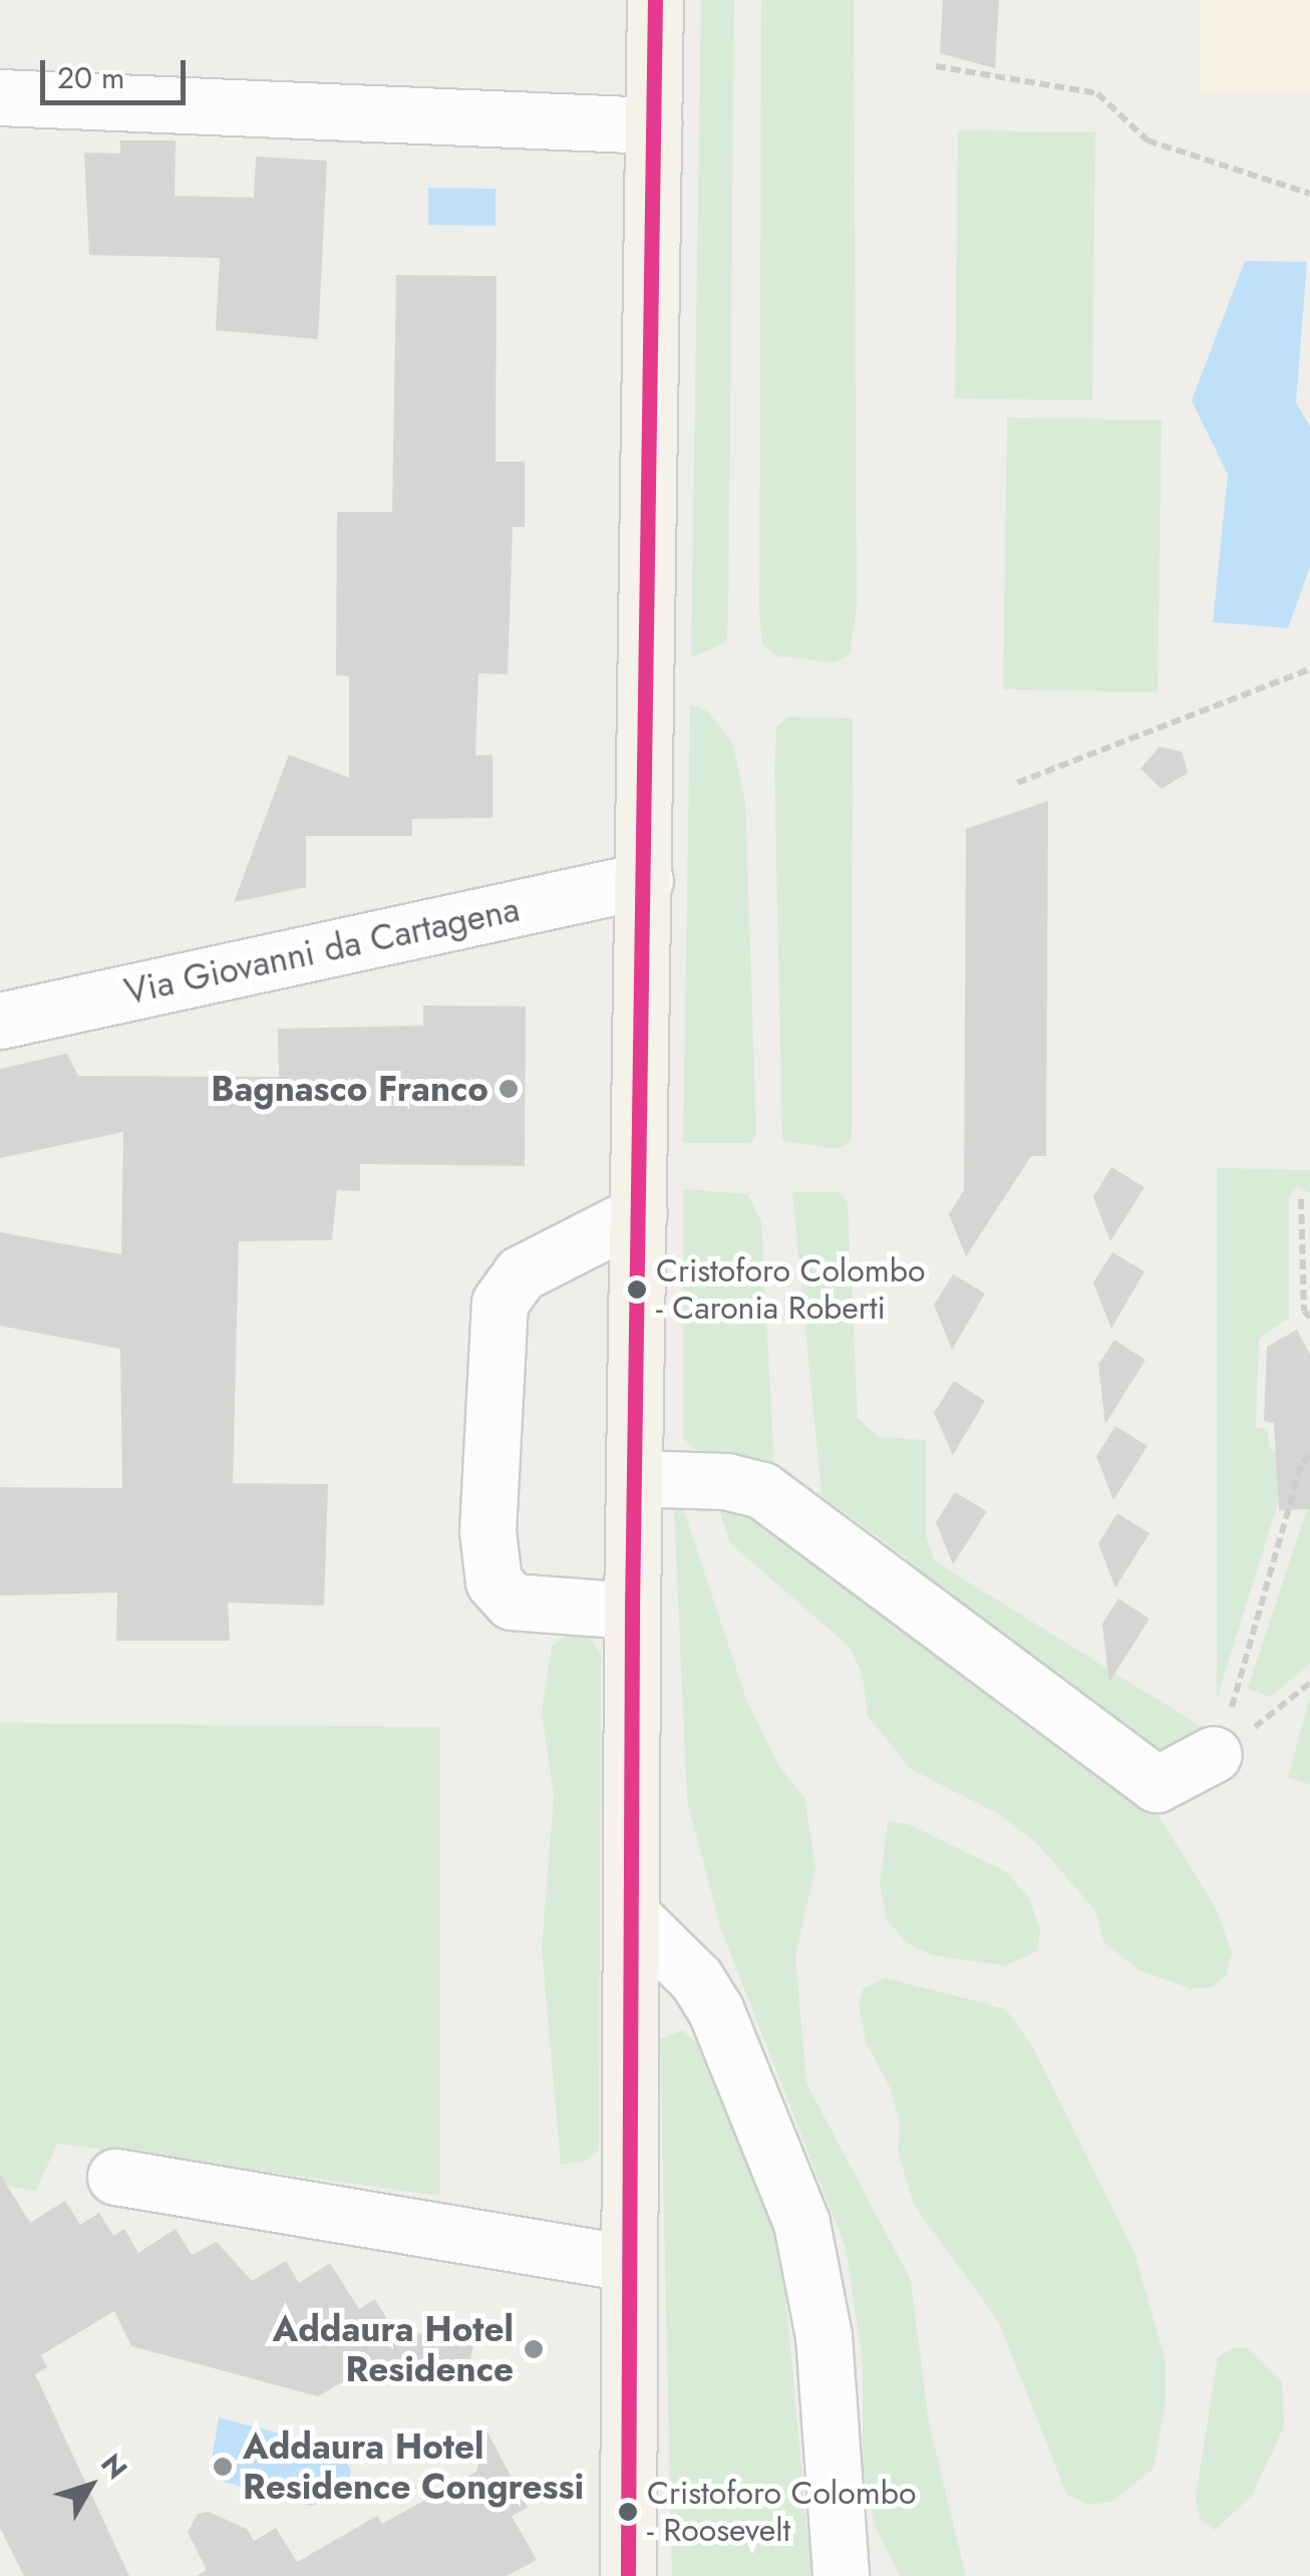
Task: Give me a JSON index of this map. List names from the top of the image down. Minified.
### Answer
{"streets":{"street":["Via Giovanni da Cartagena"]},"places":["Bagnasco Franco","Cristoforo Colombo - Caronia Roberti","Addaura Hotel Residence","Addaura Hotel Residence Congressi","Cristoforo Colombo - Roosevelt"],"scale_bar":"20 m","north":"top right"}
